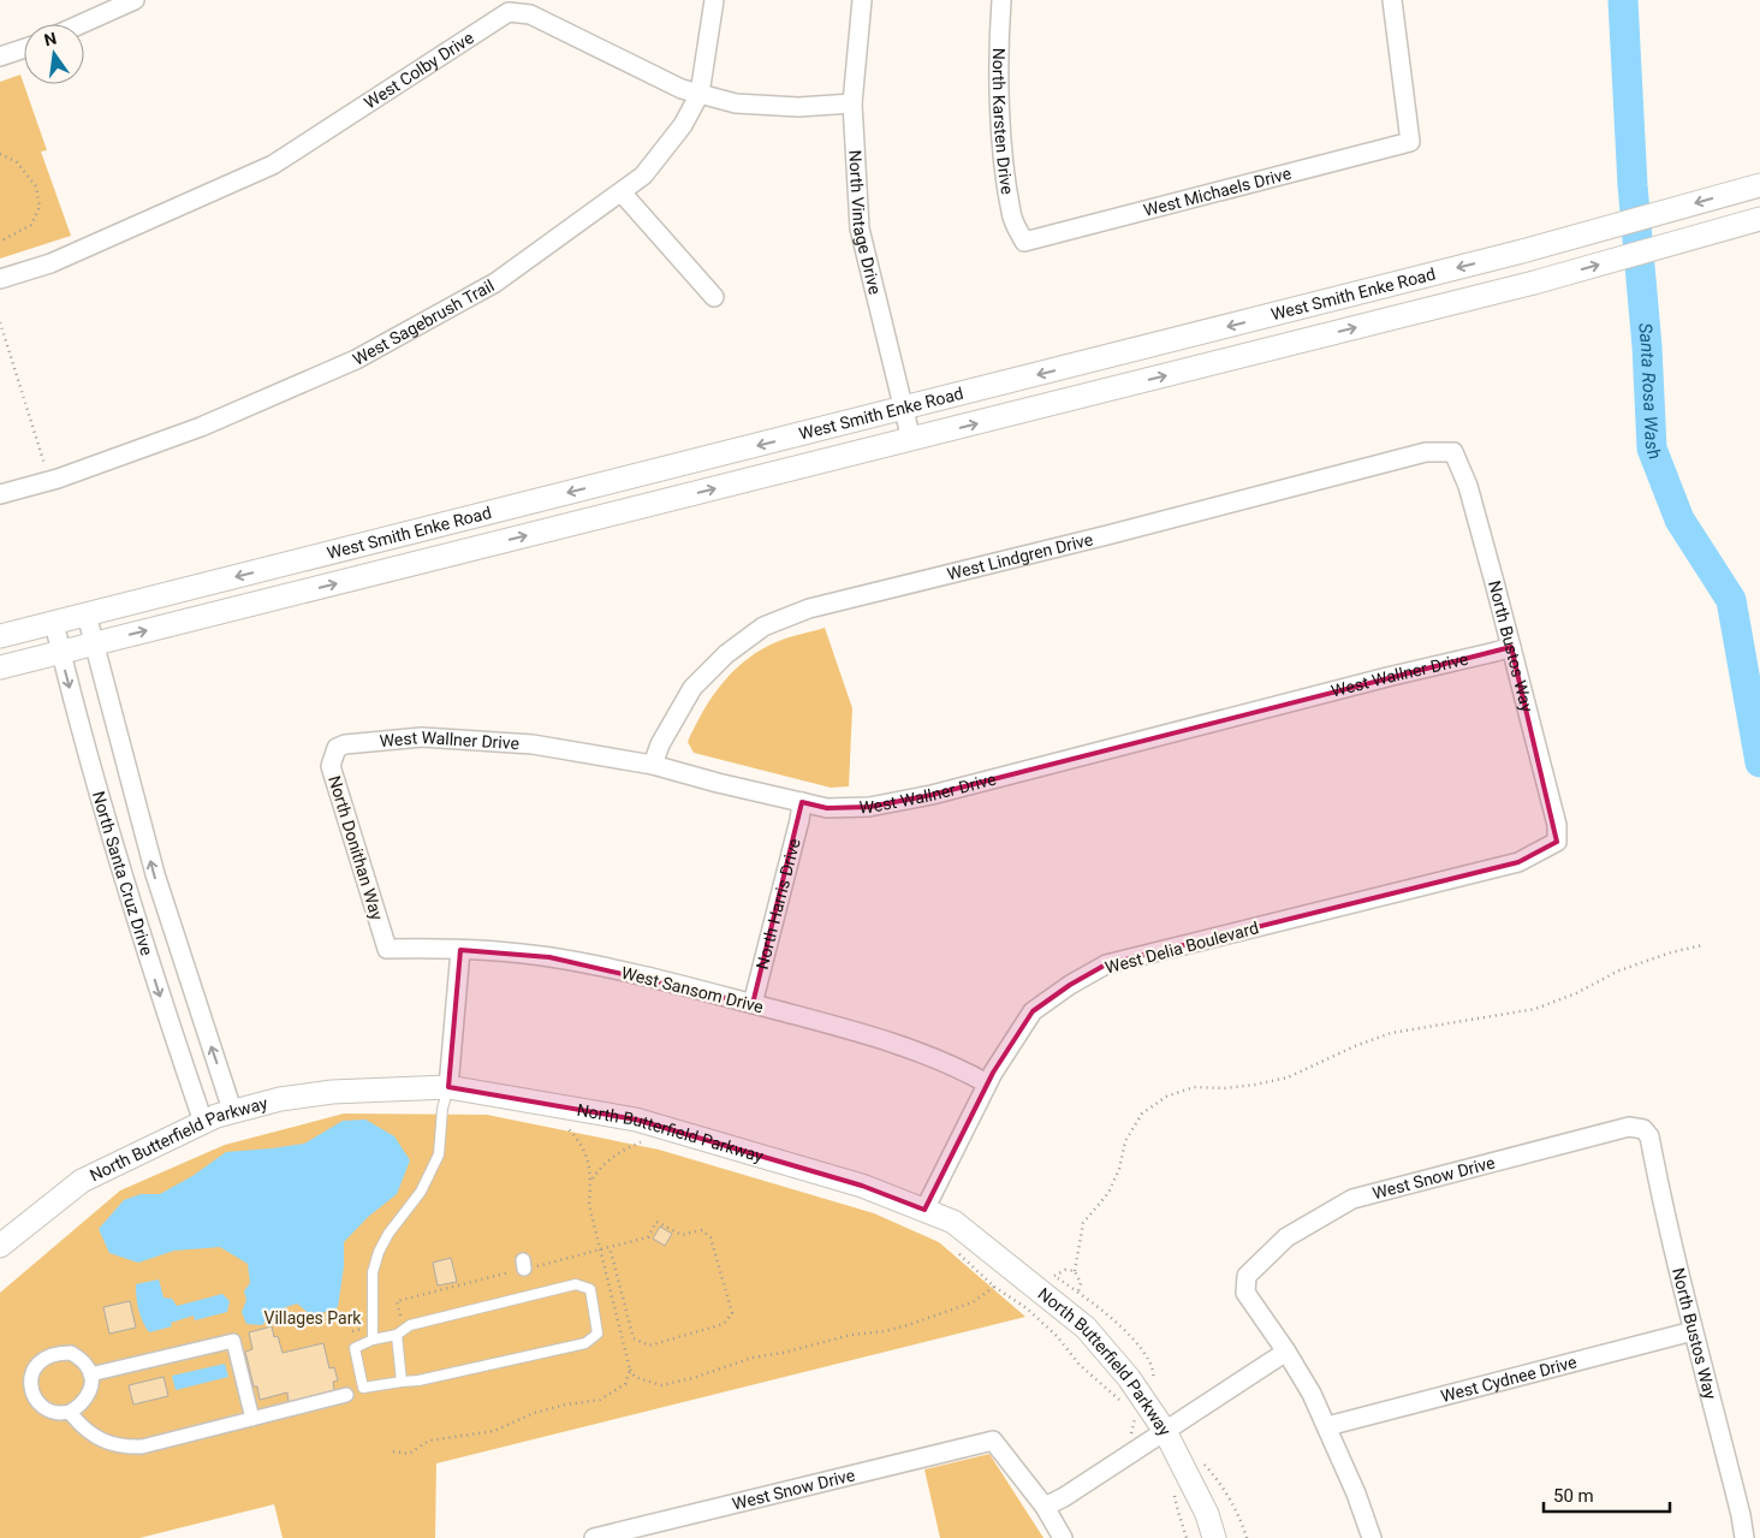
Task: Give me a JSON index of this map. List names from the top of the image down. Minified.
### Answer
{"streets":{"street":["West Colby Drive","North Karsten Drive","West Michaels Drive","North Vintage Drive","West Smith Enke Road","West Sagebrush Trail","West Lindgren Drive","North Bustos Way","West Wallner Drive","North Donithan Way","North Santa Cruz Drive","North Harris Drive","West Delia Boulevard","West Sansom Drive","North Butterfield Parkway","West Snow Drive","West Cydnee Drive"]},"crossings":[["West Colby Drive","North Vintage Drive"],["West Colby Drive","West Sagebrush Trail"],["North Karsten Drive","West Michaels Drive"],["North Vintage Drive","West Smith Enke Road"],["West Smith Enke Road","North Santa Cruz Drive"],["West Lindgren Drive","North Bustos Way"],["West Lindgren Drive","West Wallner Drive"],["North Bustos Way","West Wallner Drive"],["North Bustos Way","West Delia Boulevard"],["North Bustos Way","West Snow Drive"],["North Bustos Way","West Cydnee Drive"],["West Wallner Drive","North Donithan Way"],["West Wallner Drive","North Harris Drive"],["North Donithan Way","West Sansom Drive"],["North Santa Cruz Drive","North Butterfield Parkway"],["North Harris Drive","West Sansom Drive"],["West Delia Boulevard","West Sansom Drive"],["West Delia Boulevard","North Butterfield Parkway"]],"water":["Santa Rosa Wash"],"parks":["Villages Park"],"scale_bar":"50 m","north":"top"}
